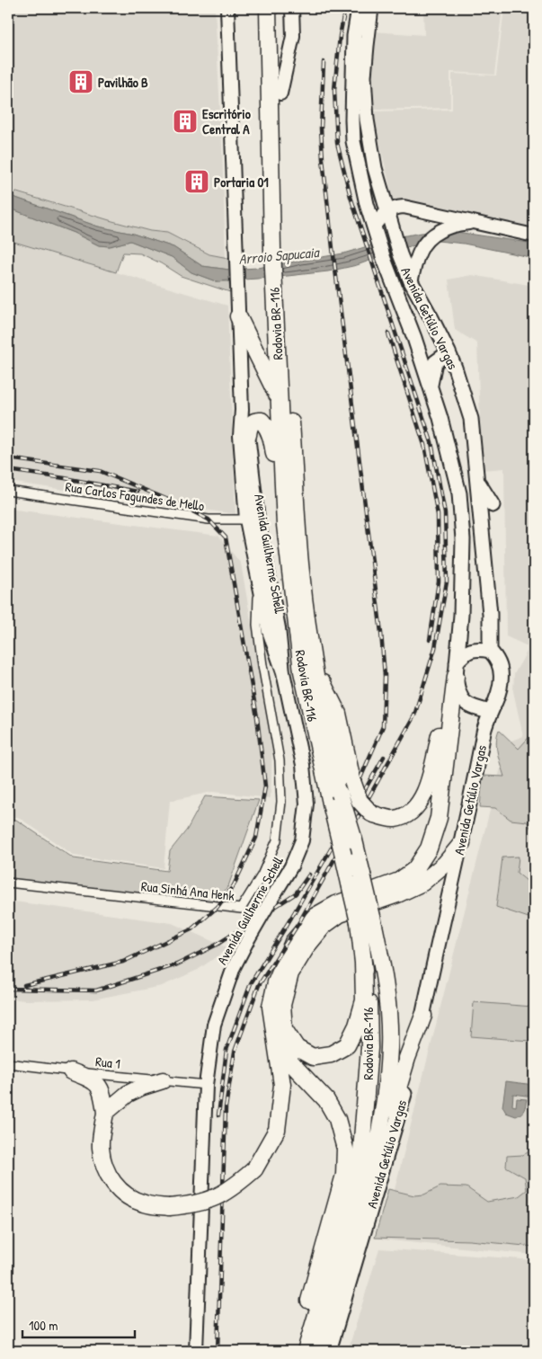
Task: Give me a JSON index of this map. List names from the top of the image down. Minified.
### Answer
{"streets":{"highway":["Rodovia BR-116"],"main road":["Avenida Getúlio Vargas","Avenida Guilherme Schell"],"street":["Rua Carlos Fagundes de Mello","Rua Sinhá Ana Henk","Rua 1"]},"crossings":[["Avenida Getúlio Vargas","Rodovia BR-116"],["Rua Carlos Fagundes de Mello","Avenida Guilherme Schell"],["Avenida Guilherme Schell","Rua Sinhá Ana Henk"],["Avenida Guilherme Schell","Rua 1"]],"water":["Arroio Sapucaia"],"places":{"building":["Pavilhão B","Escritório Central A","Portaria 01"]},"scale_bar":"100 m"}
